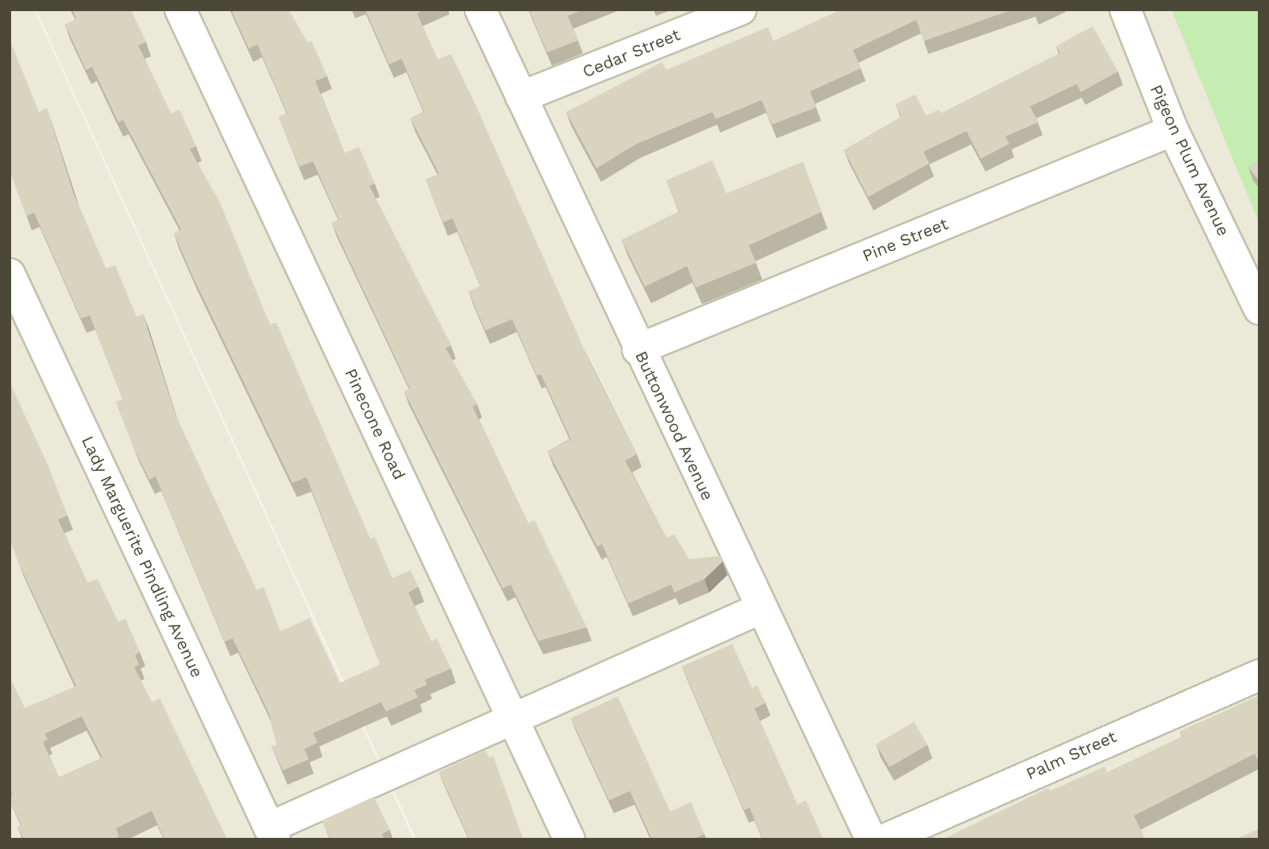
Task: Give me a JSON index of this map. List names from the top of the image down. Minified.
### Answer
{"streets":{"street":["Cedar Street","Pigeon Plum Avenue","Pine Street","Pinecone Road","Buttonwood Avenue","Lady Marguerite Pindling Avenue","Palm Street"]},"crossings":[["Cedar Street","Buttonwood Avenue"],["Pigeon Plum Avenue","Pine Street"],["Pine Street","Buttonwood Avenue"]]}
